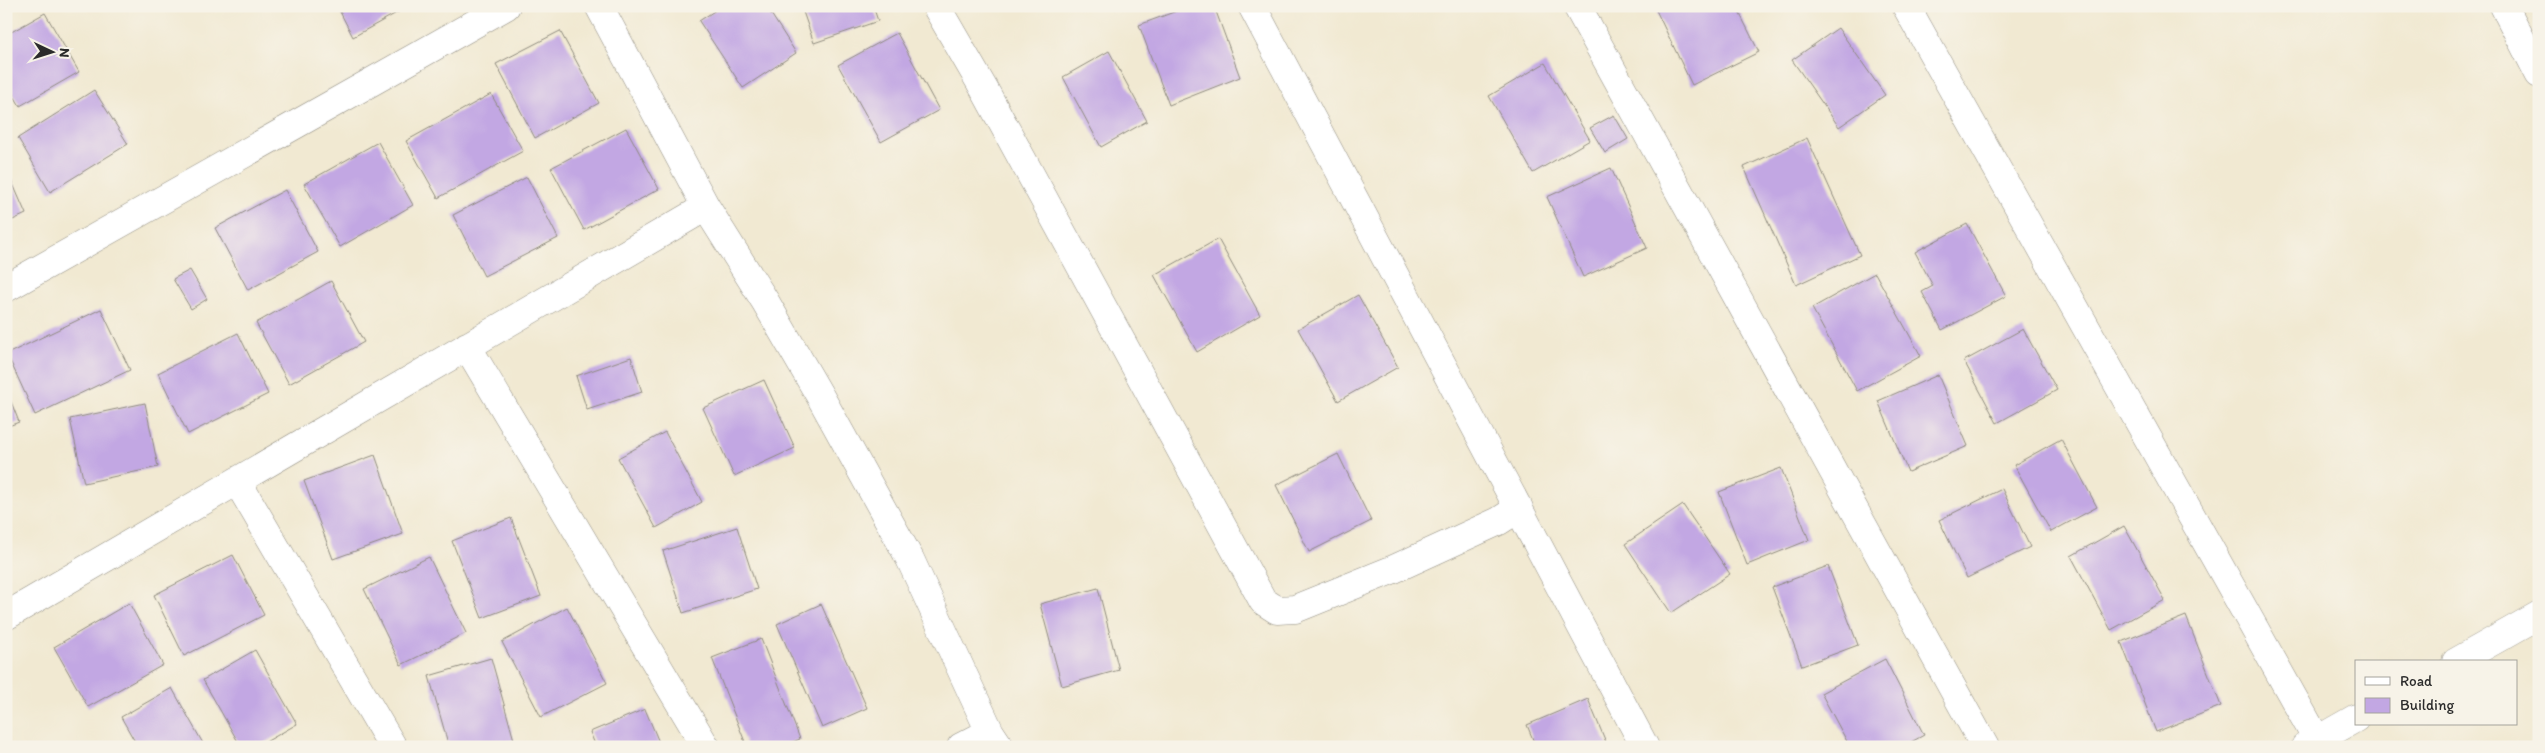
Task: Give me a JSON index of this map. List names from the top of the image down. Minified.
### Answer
{"legend":["Road","Building"],"north":"right"}
